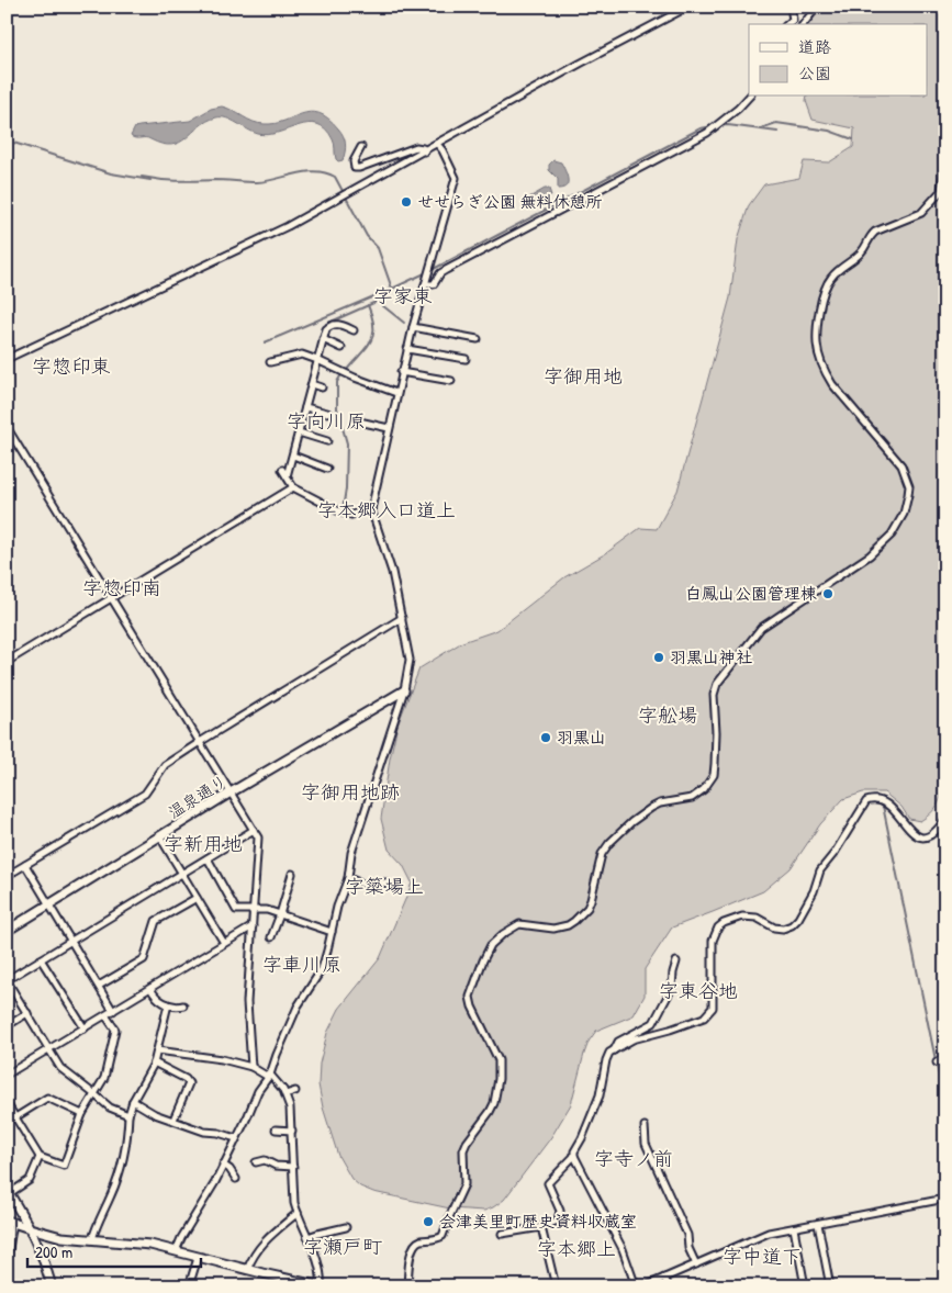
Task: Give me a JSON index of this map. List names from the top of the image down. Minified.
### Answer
{"streets":{"street":["温泉通り"]},"districts":["字家東","字惣印東","字御用地","字向川原","字本郷入口道上","字惣印南","字舩場","字御用地跡","字新用地","字簗場上","字車川原","字東谷地","字寺ノ前","字瀬戸町","字本郷上","字中道下"],"places":["せせらぎ公園 無料休憩所","白鳳山公園管理棟","羽黒山神社","羽黒山","会津美里町歴史資料収蔵室"],"legend":["道路","公園"],"scale_bar":"200 m"}
